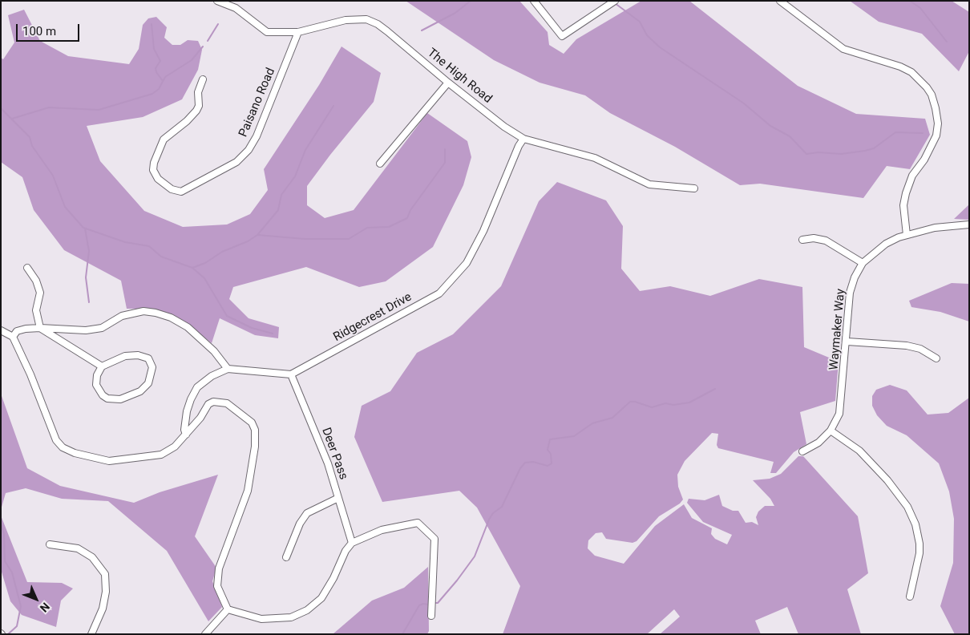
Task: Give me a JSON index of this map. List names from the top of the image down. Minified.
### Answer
{"streets":{"street":["The High Road","Paisano Road","Ridgecrest Drive","Waymaker Way","Deer Pass"]},"crossings":[["The High Road","Paisano Road"],["The High Road","Ridgecrest Drive"],["Ridgecrest Drive","Deer Pass"]],"scale_bar":"100 m","north":"bottom right"}
